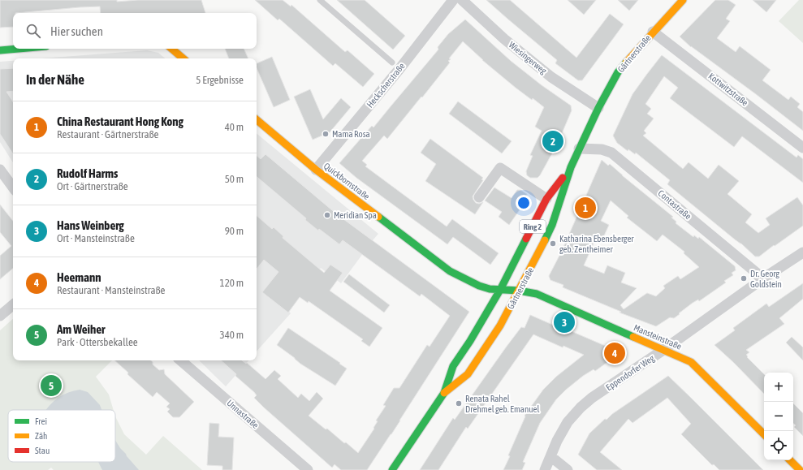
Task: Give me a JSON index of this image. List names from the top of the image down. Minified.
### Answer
{"streets":{"main road":["Gärtnerstraße","Quickbornstraße","Ring 2","Mansteinstraße"],"street":["Wiesingerweg","Heckscherstraße","Kottwitzstraße","Contastraße","Eppendorfer Weg","Unnastraße"]},"crossings":[["Gärtnerstraße","Wiesingerweg"],["Gärtnerstraße","Kottwitzstraße"],["Gärtnerstraße","Quickbornstraße"],["Gärtnerstraße","Contastraße"],["Gärtnerstraße","Mansteinstraße"],["Heckscherstraße","Quickbornstraße"],["Quickbornstraße","Mansteinstraße"],["Contastraße","Eppendorfer Weg"],["Mansteinstraße","Eppendorfer Weg"]],"places":["Mama Rosa","Meridian Spa","Katharina Ebensberger geb. Zentheimer","Dr. Georg Goldstein","Renata Rahel Drehmel geb. Emanuel"],"legend":["Frei","Zäh","Stau"],"page":{"search":"Hier suchen","heading":["In der Nähe","5 Ergebnisse"],"list":[{"mark":"1","name":"China Restaurant Hong Kong","note":"Restaurant · Gärtnerstraße","value":"40 m"},{"mark":"2","name":"Rudolf Harms","note":"Ort · Gärtnerstraße","value":"50 m"},{"mark":"3","name":"Hans Weinberg","note":"Ort · Mansteinstraße","value":"90 m"},{"mark":"4","name":"Heemann","note":"Restaurant · Mansteinstraße","value":"120 m"},{"mark":"5","name":"Am Weiher","note":"Park · Ottersbekallee","value":"340 m"}],"pins":["2","1","3","4","5"],"map_buttons":["+","−"]}}
